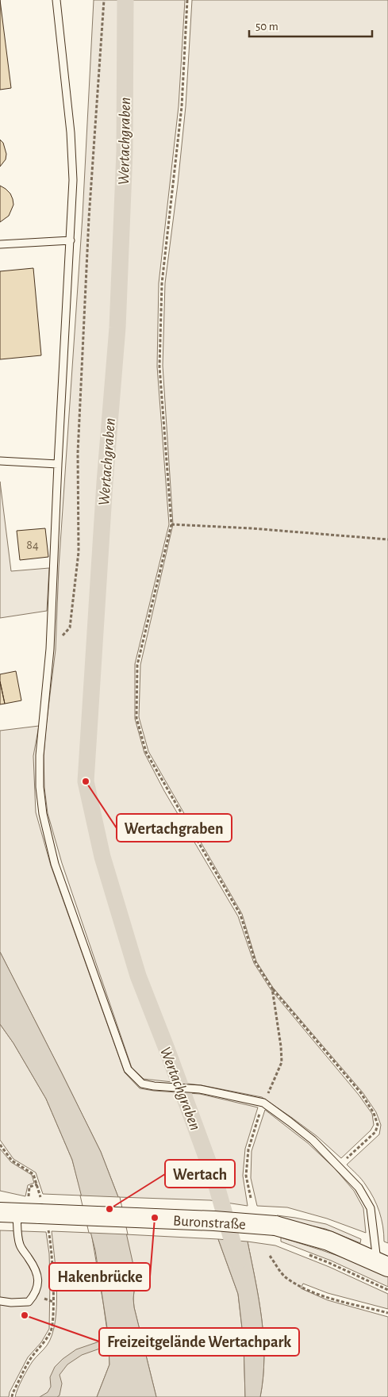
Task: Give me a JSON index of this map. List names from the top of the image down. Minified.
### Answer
{"streets":{"street":["Buronstraße"]},"water":["Wertachgraben"],"places":["Wertachgraben","Wertach","Hakenbrücke","Freizeitgelände Wertachpark"],"house_numbers":["84"],"scale_bar":"50 m"}
